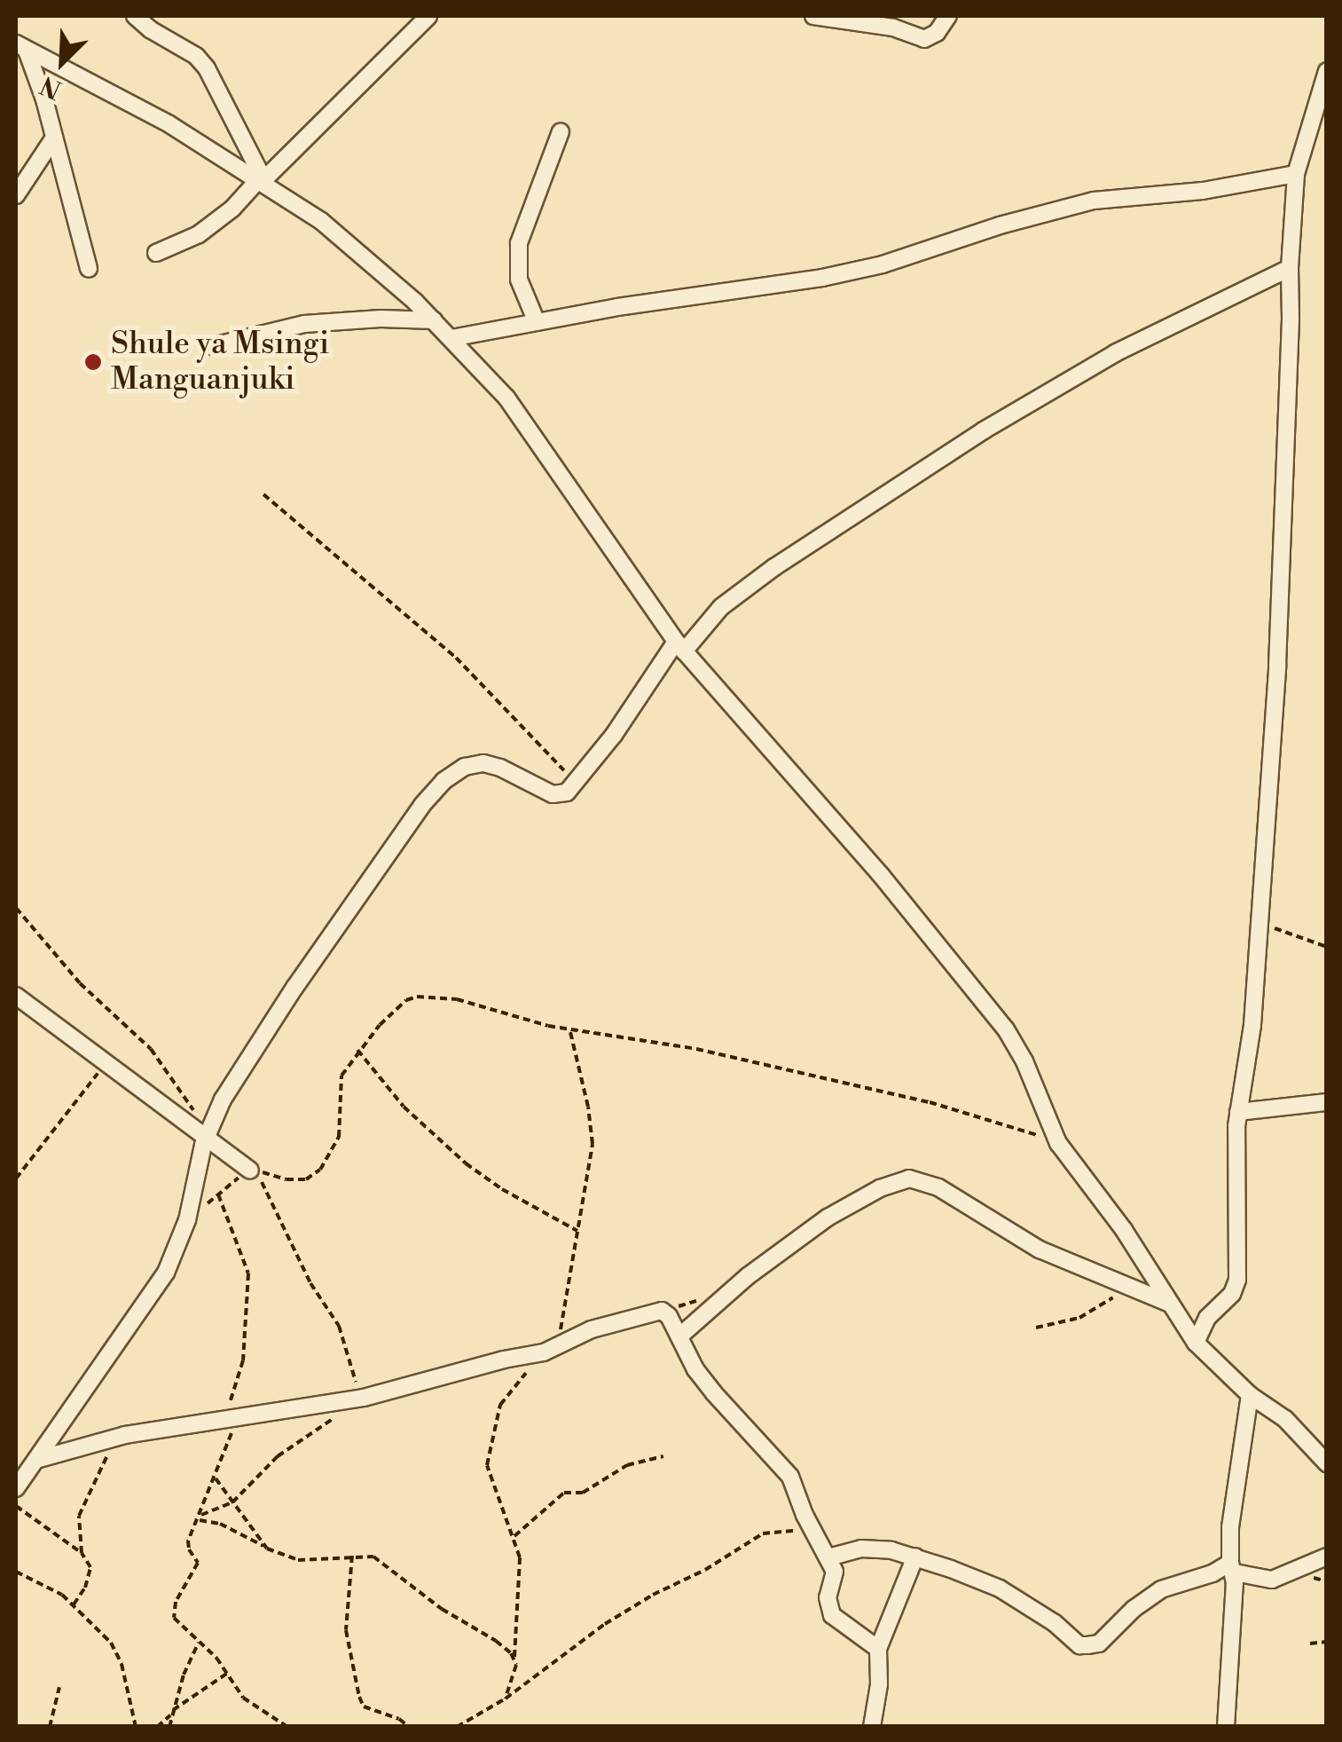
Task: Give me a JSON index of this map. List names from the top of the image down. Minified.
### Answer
{"places":["Shule ya Msingi Manguanjuki"],"north":"bottom left"}
